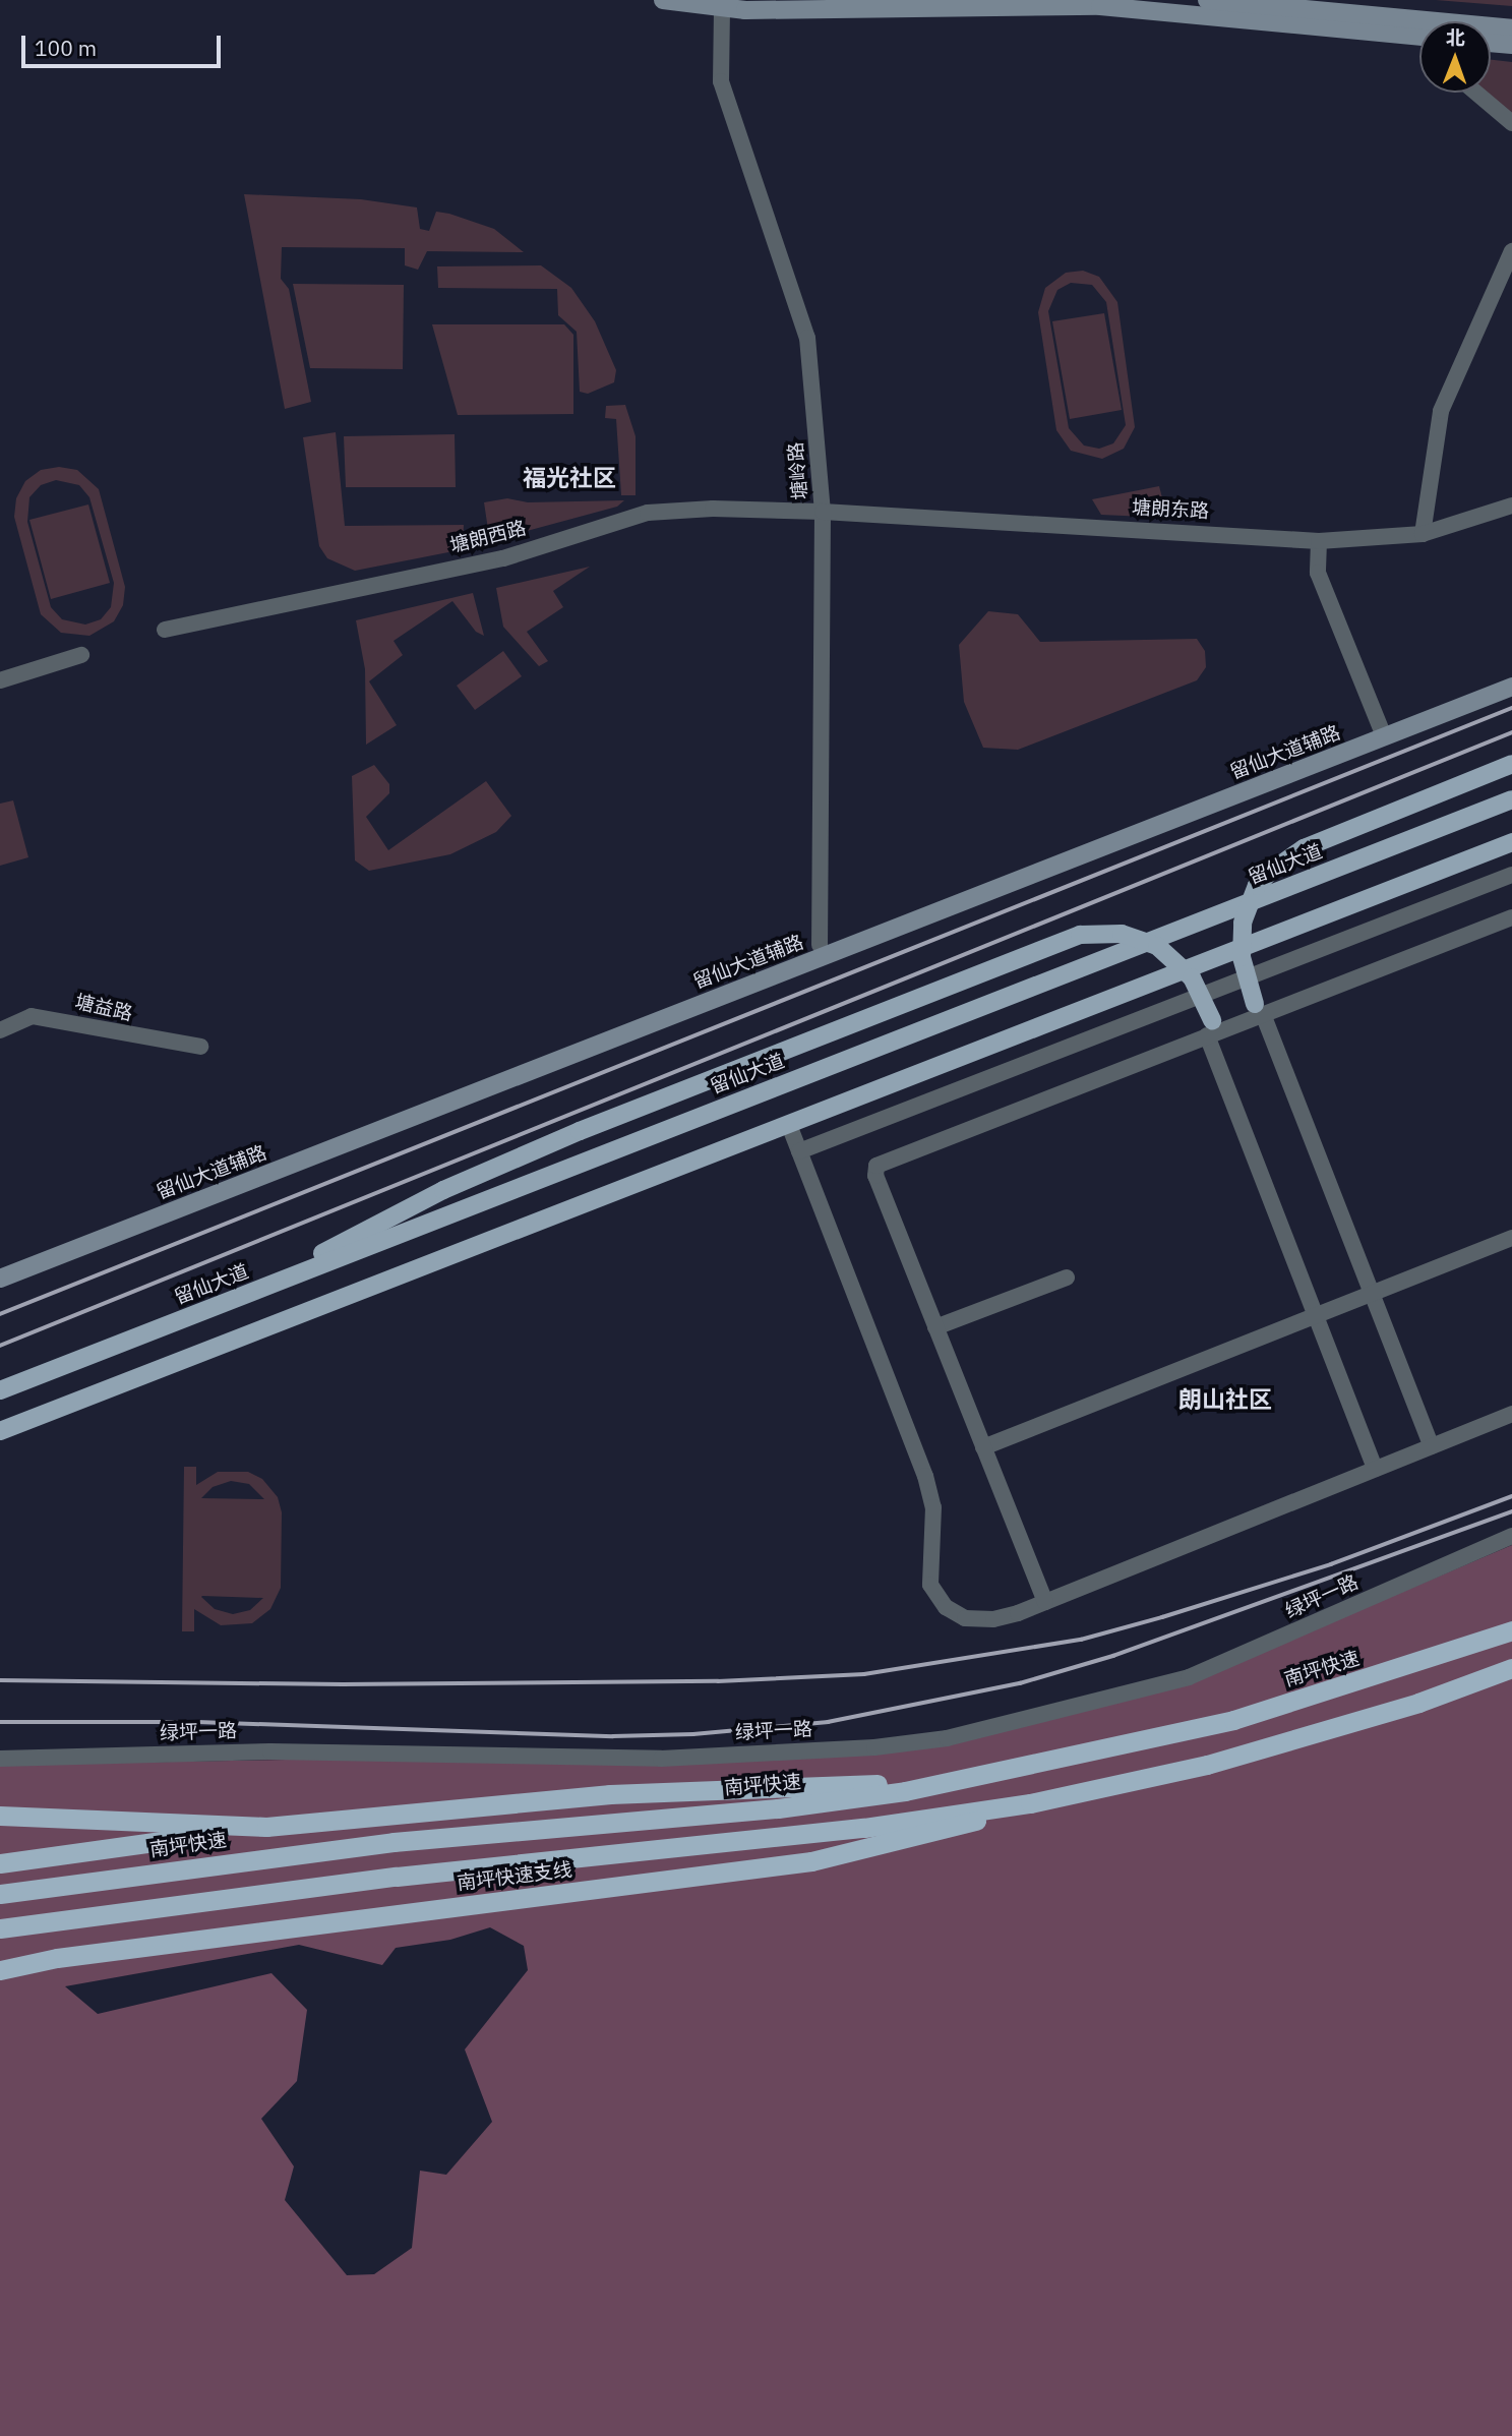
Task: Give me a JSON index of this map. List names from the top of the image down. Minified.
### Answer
{"streets":{"highway":["南坪快速","南坪快速支线"],"main road":["留仙大道辅路","留仙大道"],"street":["塘岭路","塘朗东路","塘朗西路","塘益路","绿坪一路"]},"crossings":[["塘岭路","塘朗东路"],["塘岭路","塘朗西路"],["塘岭路","留仙大道辅路"],["塘朗东路","塘朗西路"]],"districts":["福光社区","朗山社区"],"scale_bar":"100 m","north":"top"}
